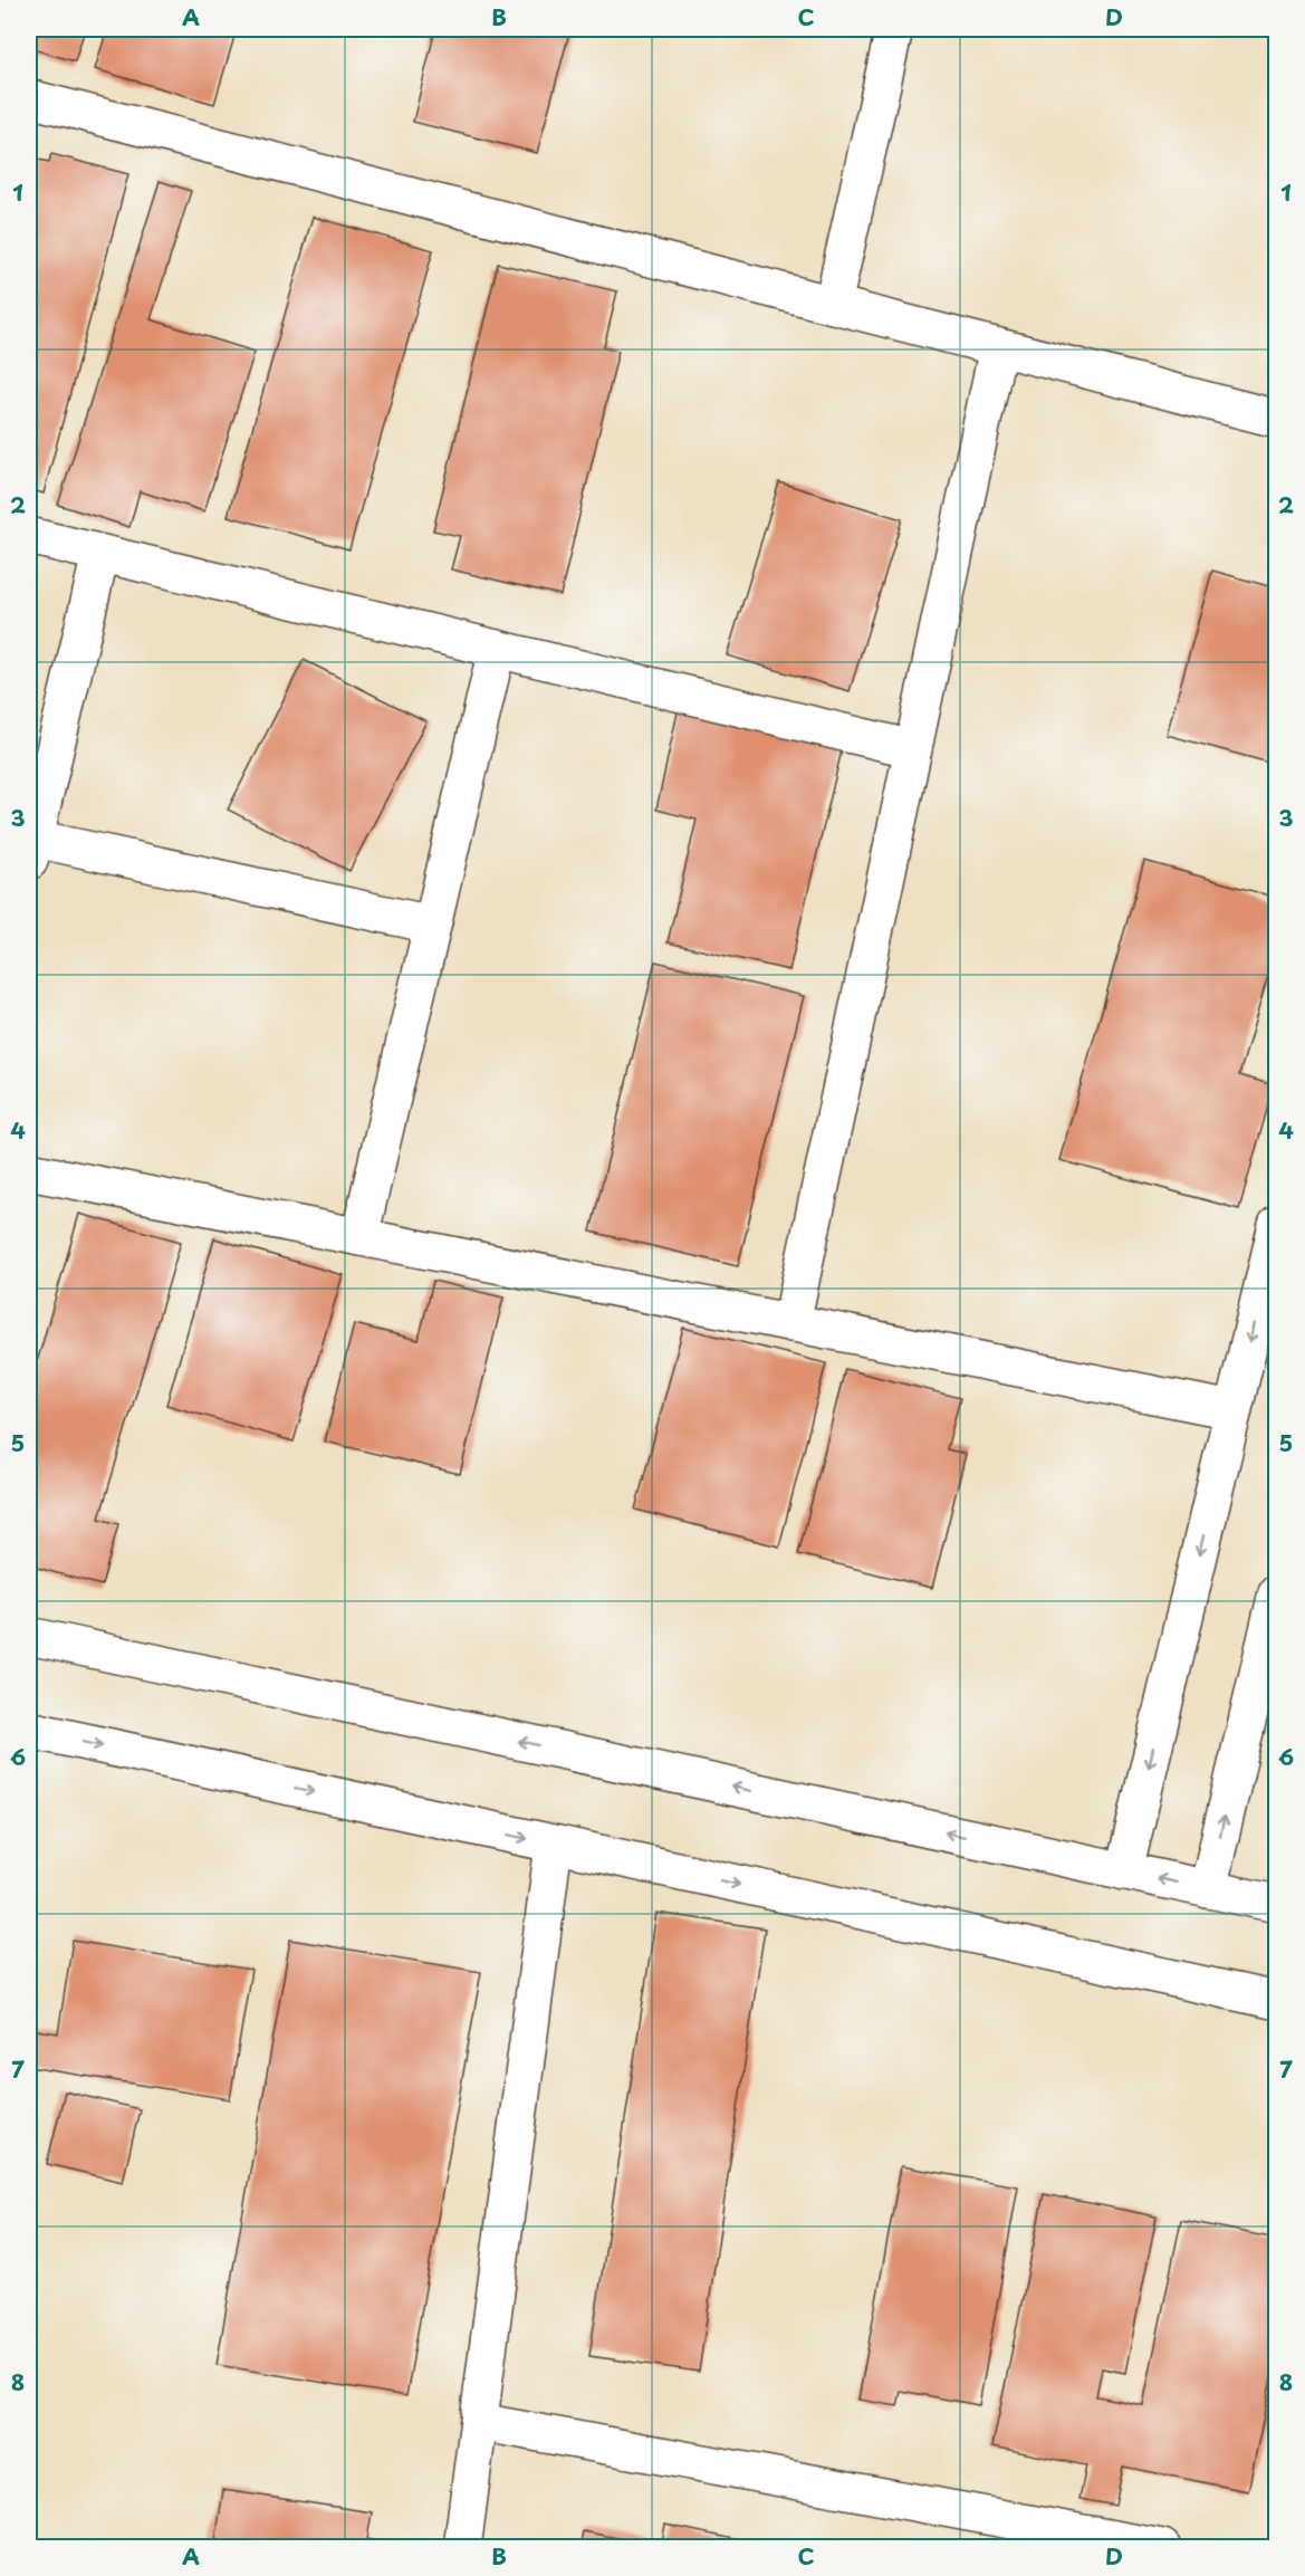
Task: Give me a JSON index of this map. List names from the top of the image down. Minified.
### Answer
{"grid":{"columns":["A","B","C","D"],"rows":["1","2","3","4","5","6","7","8"]}}
